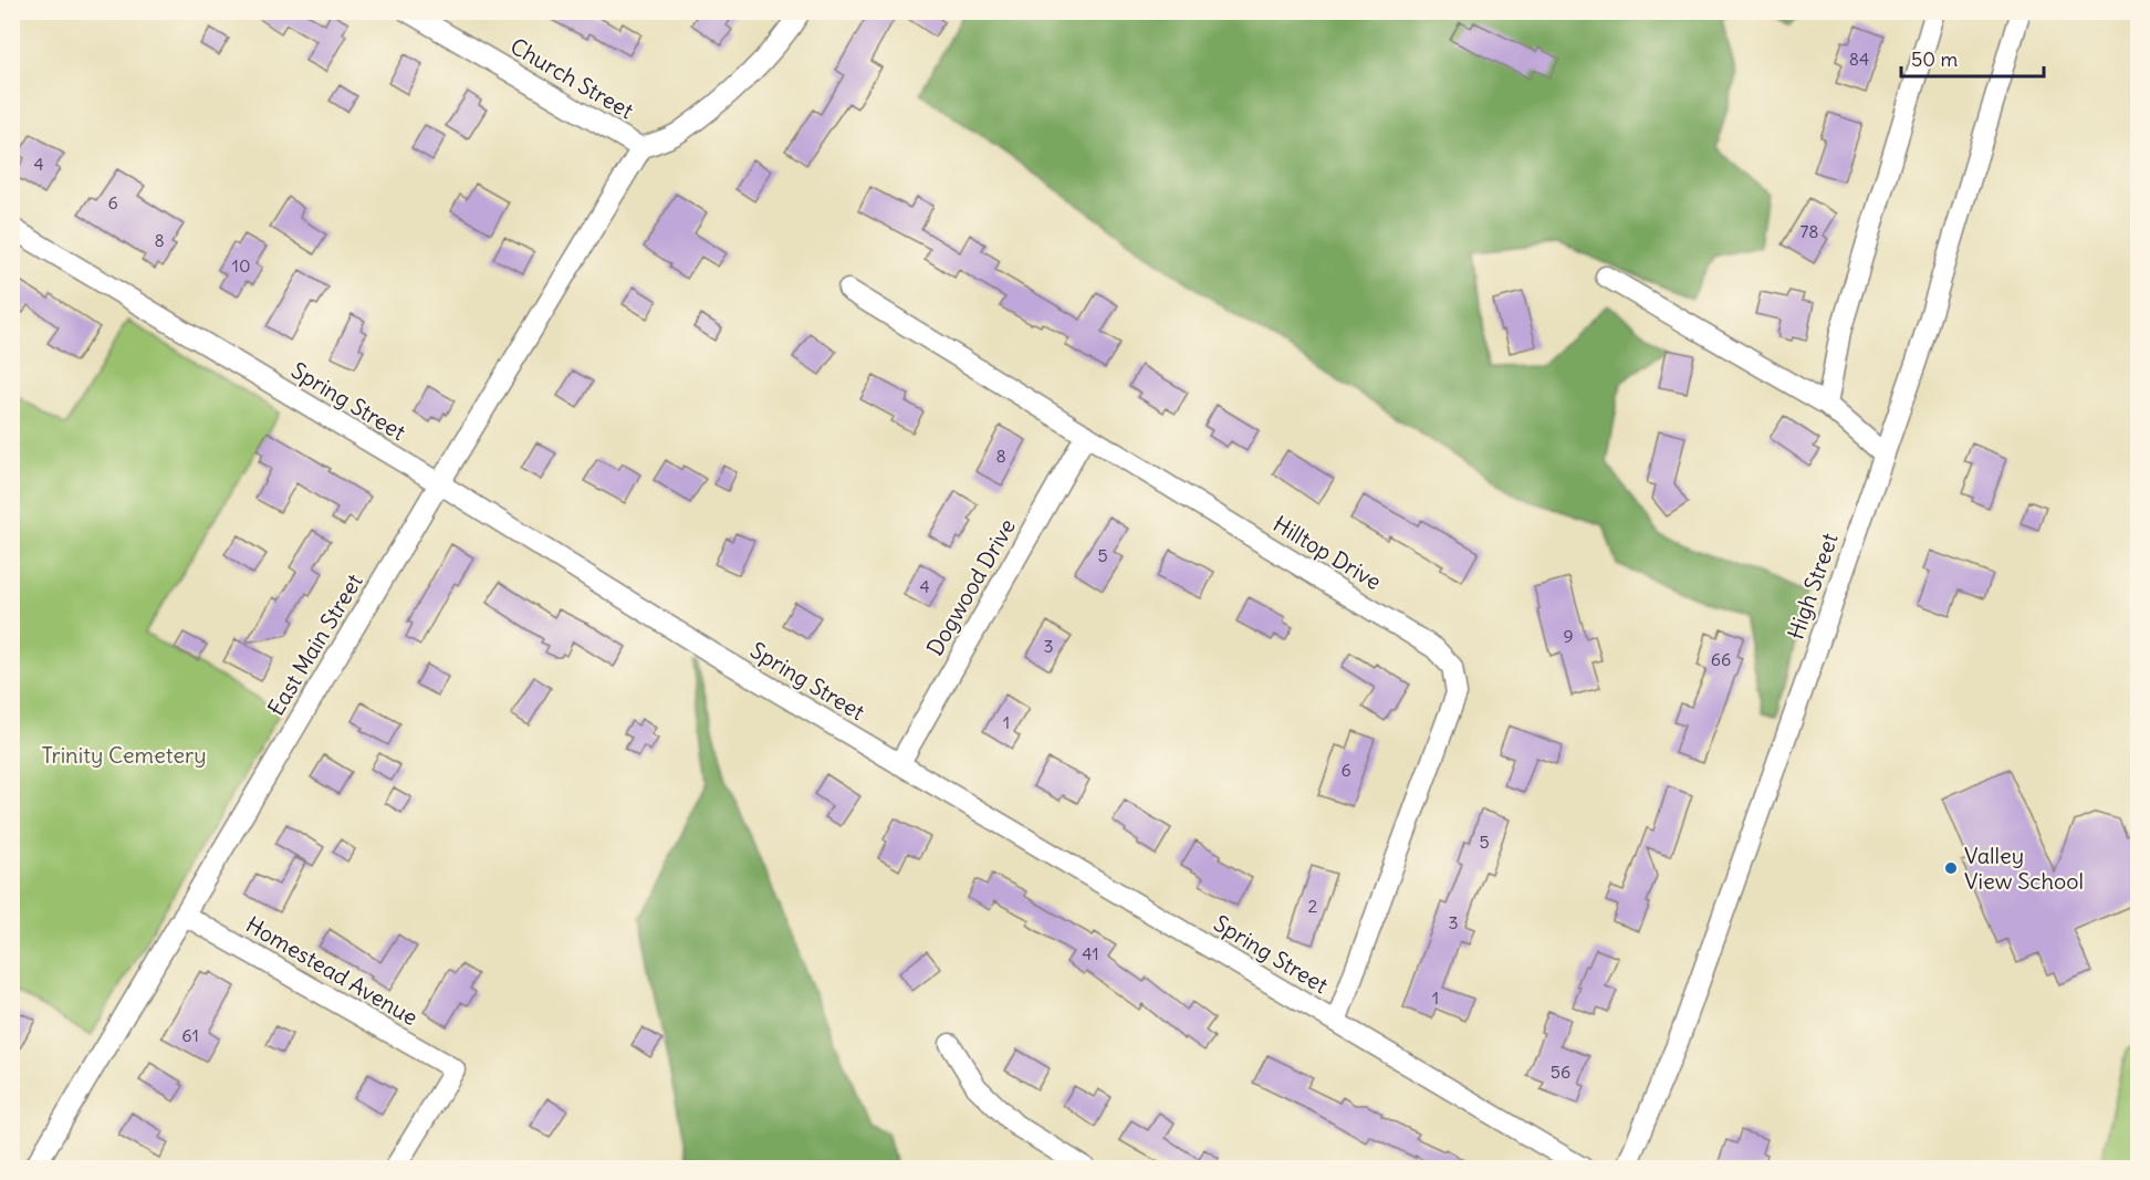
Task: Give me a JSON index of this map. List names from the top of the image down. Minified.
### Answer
{"streets":{"street":["Church Street","Spring Street","Hilltop Drive","High Street","Dogwood Drive","East Main Street","Homestead Avenue"]},"crossings":[["Church Street","East Main Street"],["Spring Street","Hilltop Drive"],["Spring Street","Dogwood Drive"],["Spring Street","East Main Street"],["Hilltop Drive","Dogwood Drive"],["East Main Street","Homestead Avenue"]],"parks":["Trinity Cemetery"],"places":["Valley View School"],"house_numbers":["84","4","6","78","8","10","8","5","4","9","3","66","1","6","5","2","3","41","1","61","56"],"scale_bar":"50 m"}
